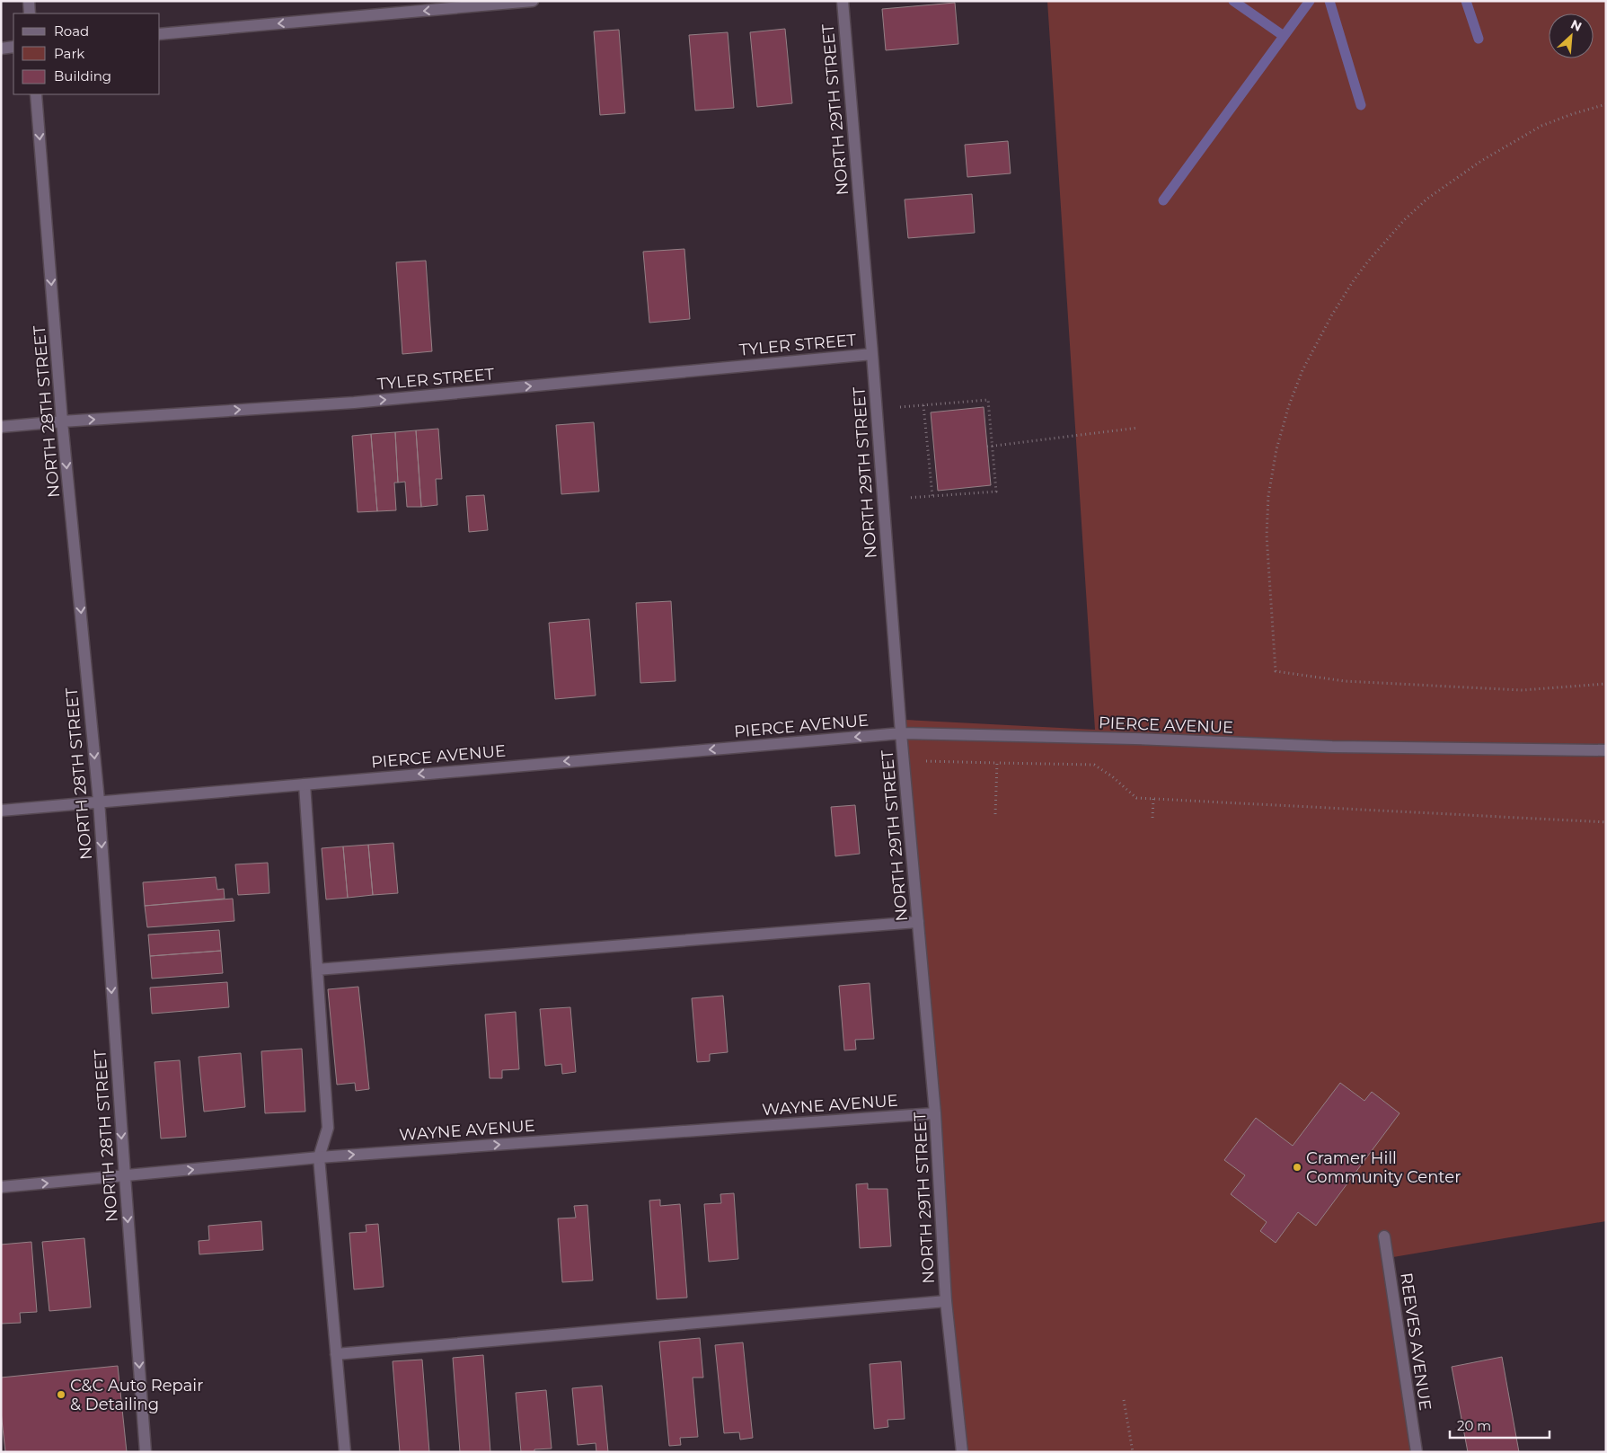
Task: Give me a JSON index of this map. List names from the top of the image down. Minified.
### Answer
{"streets":{"street":["NORTH 29TH STREET","TYLER STREET","NORTH 28TH STREET","PIERCE AVENUE","WAYNE AVENUE","REEVES AVENUE"]},"crossings":[["NORTH 29TH STREET","TYLER STREET"],["NORTH 29TH STREET","PIERCE AVENUE"],["NORTH 29TH STREET","WAYNE AVENUE"],["TYLER STREET","NORTH 28TH STREET"],["NORTH 28TH STREET","PIERCE AVENUE"],["NORTH 28TH STREET","WAYNE AVENUE"]],"one_way":["TYLER STREET","NORTH 28TH STREET","PIERCE AVENUE","WAYNE AVENUE"],"places":["Cramer Hill Community Center","C&C Auto Repair & Detailing"],"legend":["Road","Park","Building"],"scale_bar":"20 m","north":"top right"}
